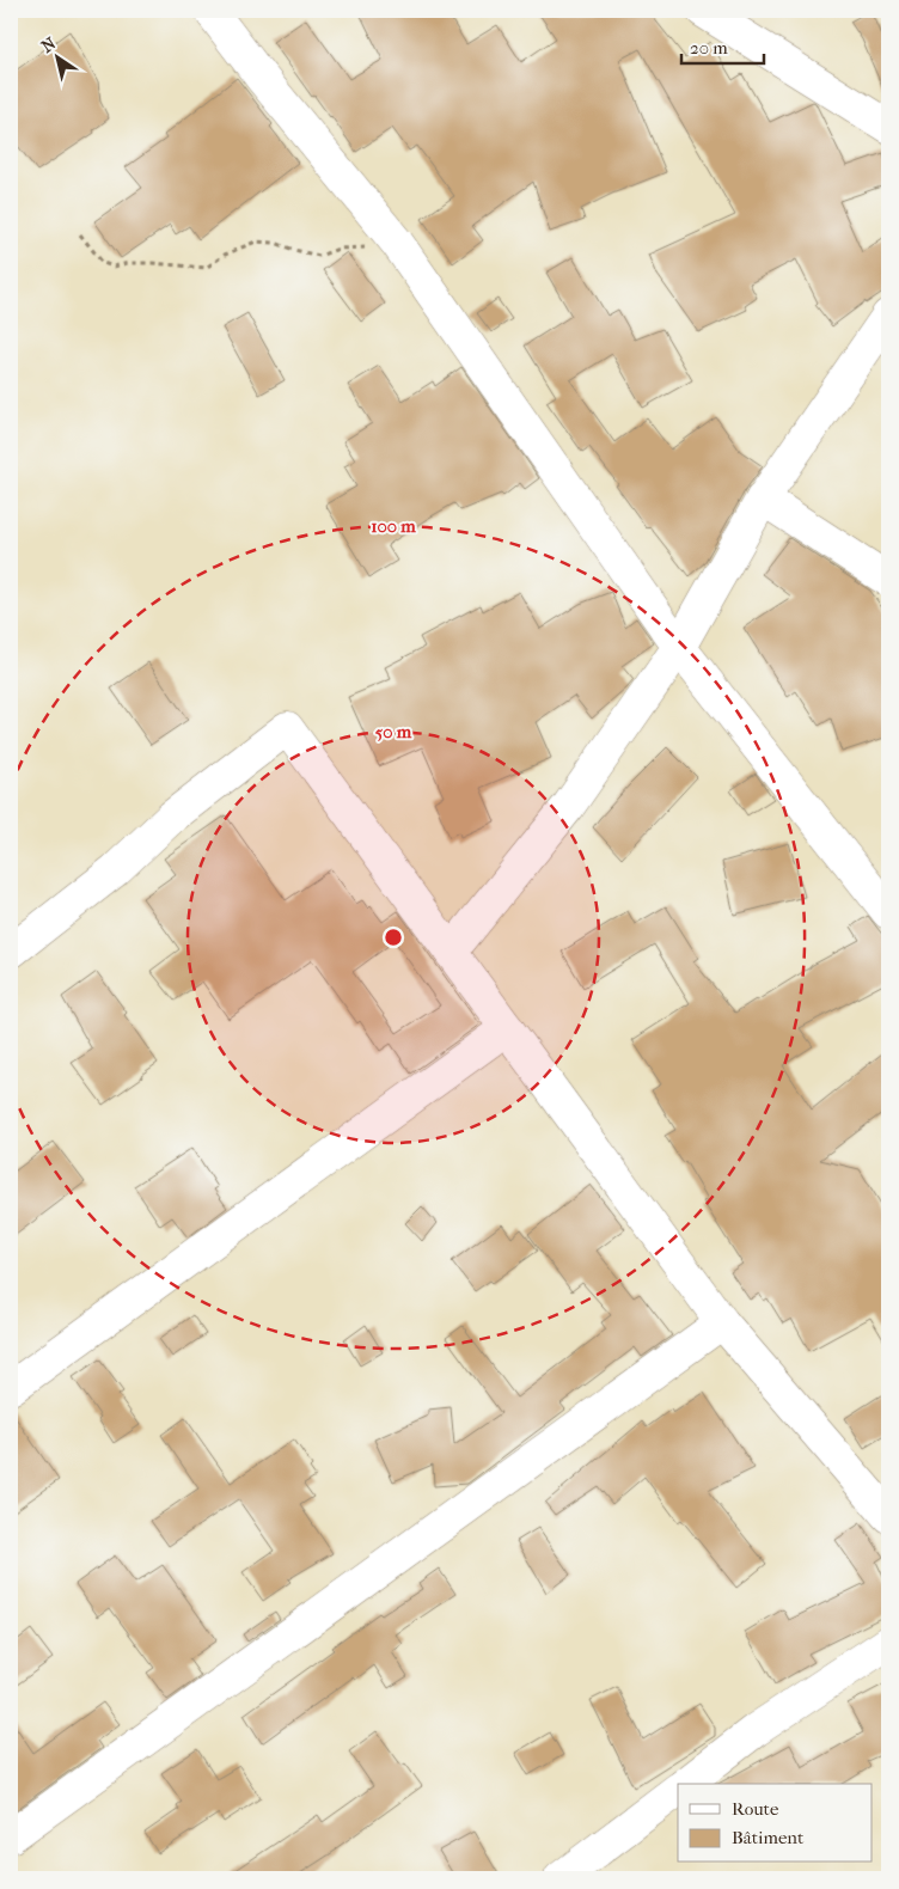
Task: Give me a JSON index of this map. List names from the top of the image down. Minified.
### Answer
{"legend":["Route","Bâtiment"],"scale_bar":"20 m","north":"top left","rings":["100 m","50 m"]}
